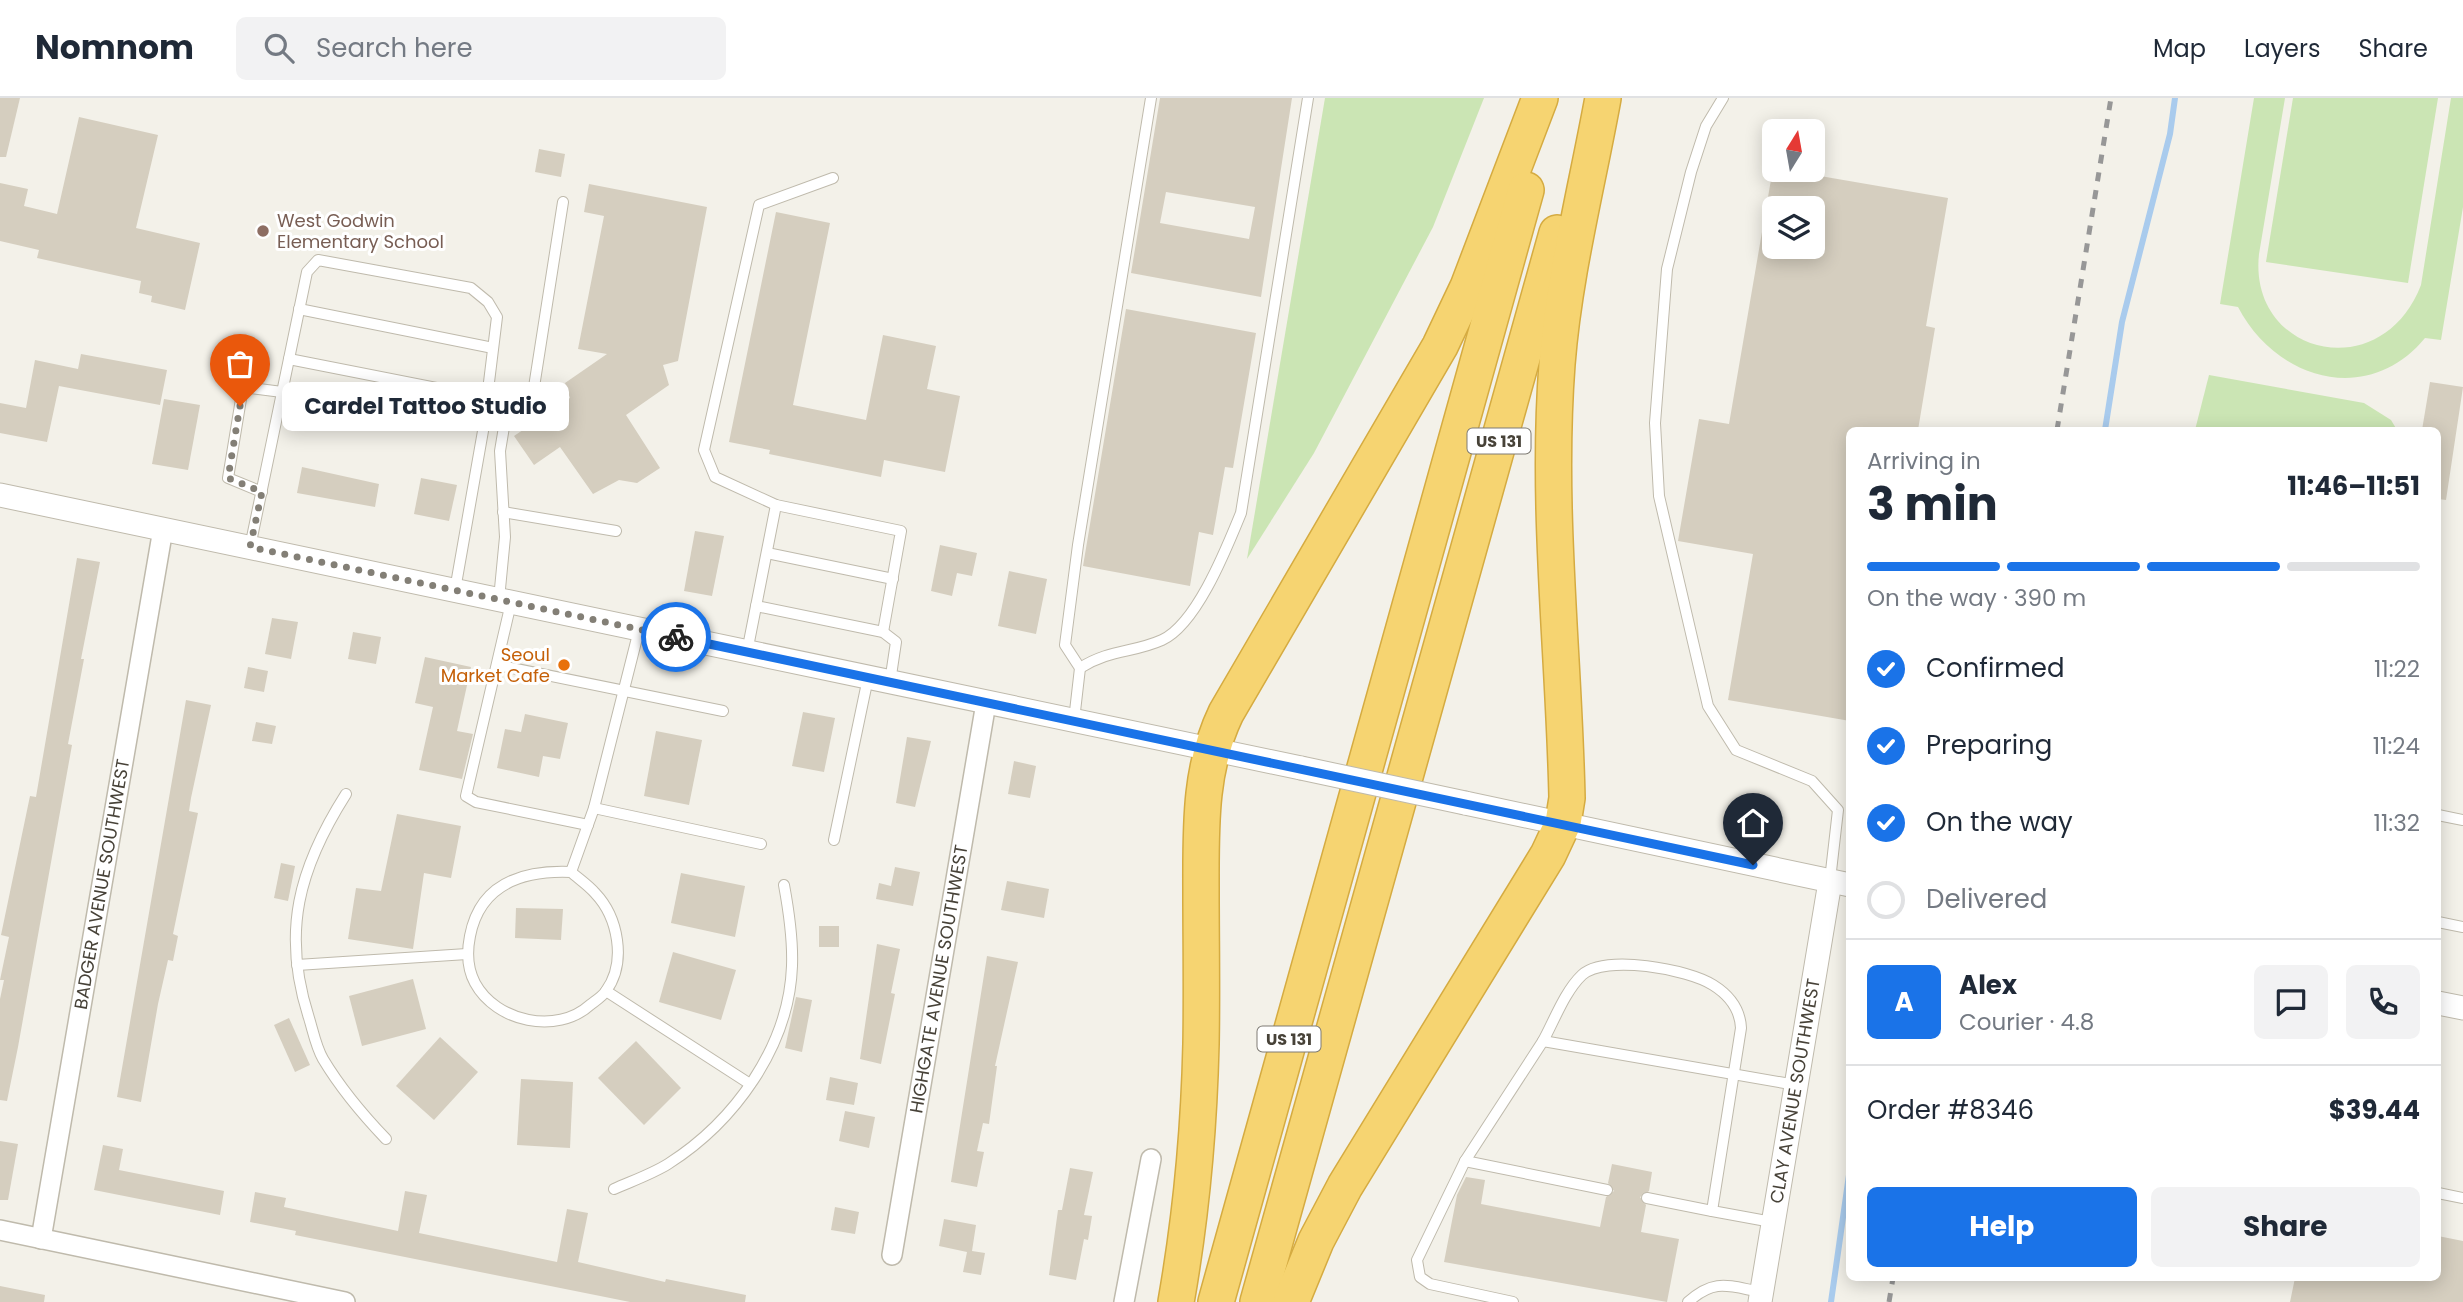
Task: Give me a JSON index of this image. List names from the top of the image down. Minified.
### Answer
{"streets":{"highway":["US 131"],"street":["BADGER AVENUE SOUTHWEST","HIGHGATE AVENUE SOUTHWEST","CLAY AVENUE SOUTHWEST"]},"places":["West Godwin Elementary School","Cardel Tattoo Studio","Seoul Market Cafe"],"north":"top","page":{"header":"Nomnom","search":"Search here","nav":["Map","Layers","Share"],"bubble":"Cardel Tattoo Studio","heading":["3 min","Arriving in","11:46–11:51"],"panel":["Alex","Courier · 4.8","Order #8346","$39.44"],"bar":"On the way · 390 m","list":[["Confirmed","11:22"],["Preparing","11:24"],["On the way","11:32"],"Delivered"],"round":"A","buttons":["Help","Share"]}}
